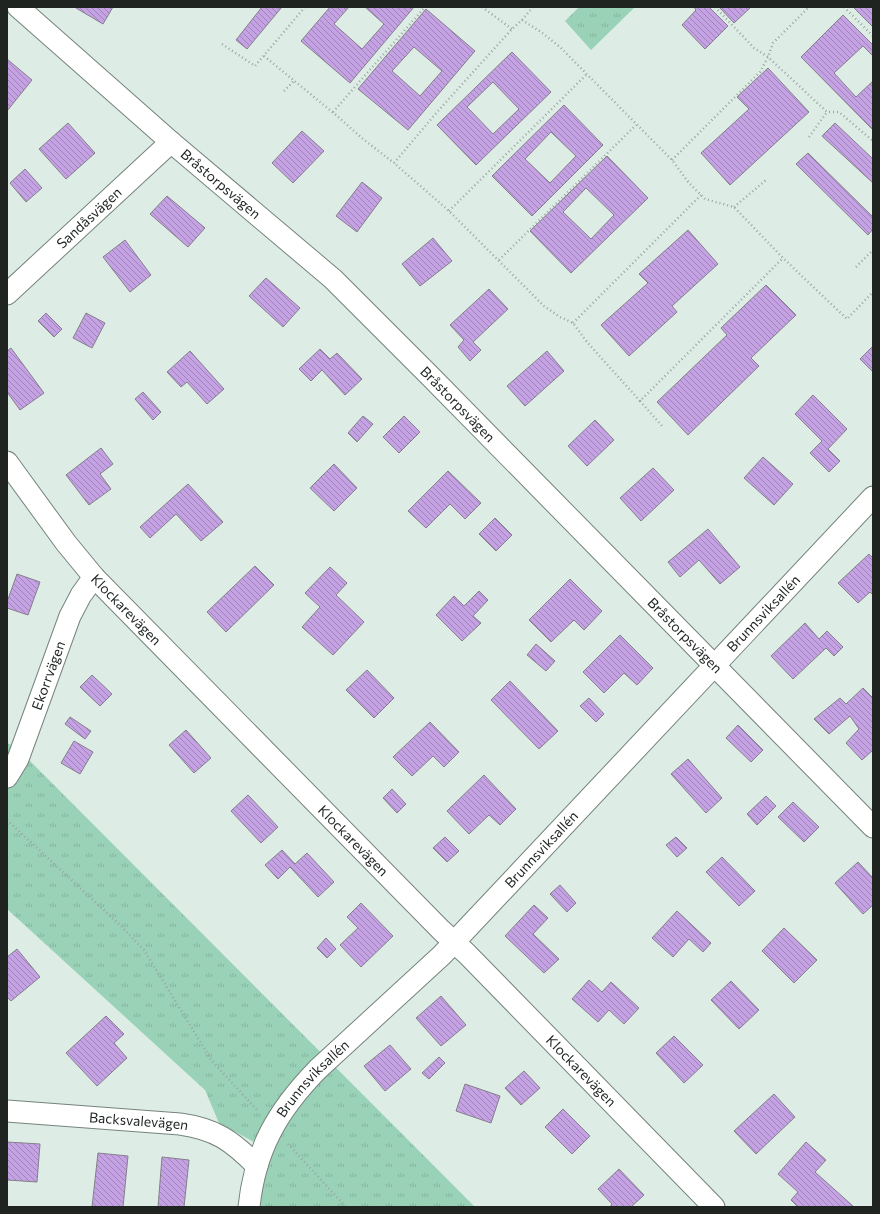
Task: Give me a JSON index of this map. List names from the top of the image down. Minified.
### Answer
{"streets":{"street":["Bråstorpsvägen","Sandåsvägen","Klockarevägen","Brunnsviksallén","Ekorrvägen","Backsvalevägen"]},"crossings":[["Bråstorpsvägen","Sandåsvägen"],["Bråstorpsvägen","Brunnsviksallén"],["Klockarevägen","Brunnsviksallén"],["Klockarevägen","Ekorrvägen"],["Brunnsviksallén","Backsvalevägen"]]}
